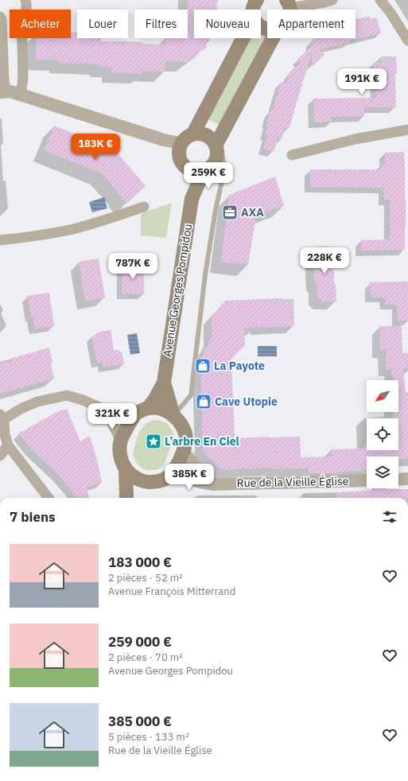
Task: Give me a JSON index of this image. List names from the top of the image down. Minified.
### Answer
{"streets":{"main road":["Avenue Georges Pompidou"],"street":["Rue de la Vieille Église"]},"crossings":[["Avenue Georges Pompidou","Rue de la Vieille Église"]],"places":{"office":["AXA"],"shop":["La Payote","Cave Utopie"],"place":["L’arbre En Ciel"]},"north":"bottom left","page":{"chip":["Acheter","Louer","Filtres","Nouveau","Appartement"],"price":["191K €","183K €","259K €","228K €","787K €","321K €","385K €"],"heading":"7 biens","list":[{"name":"183 000 €","note":"2 pièces · 52 m² · Avenue François Mitterrand"},{"name":"259 000 €","note":"2 pièces · 70 m² · Avenue Georges Pompidou"},{"name":"385 000 €","note":"5 pièces · 133 m² · Rue de la Vieille Église"}]}}
